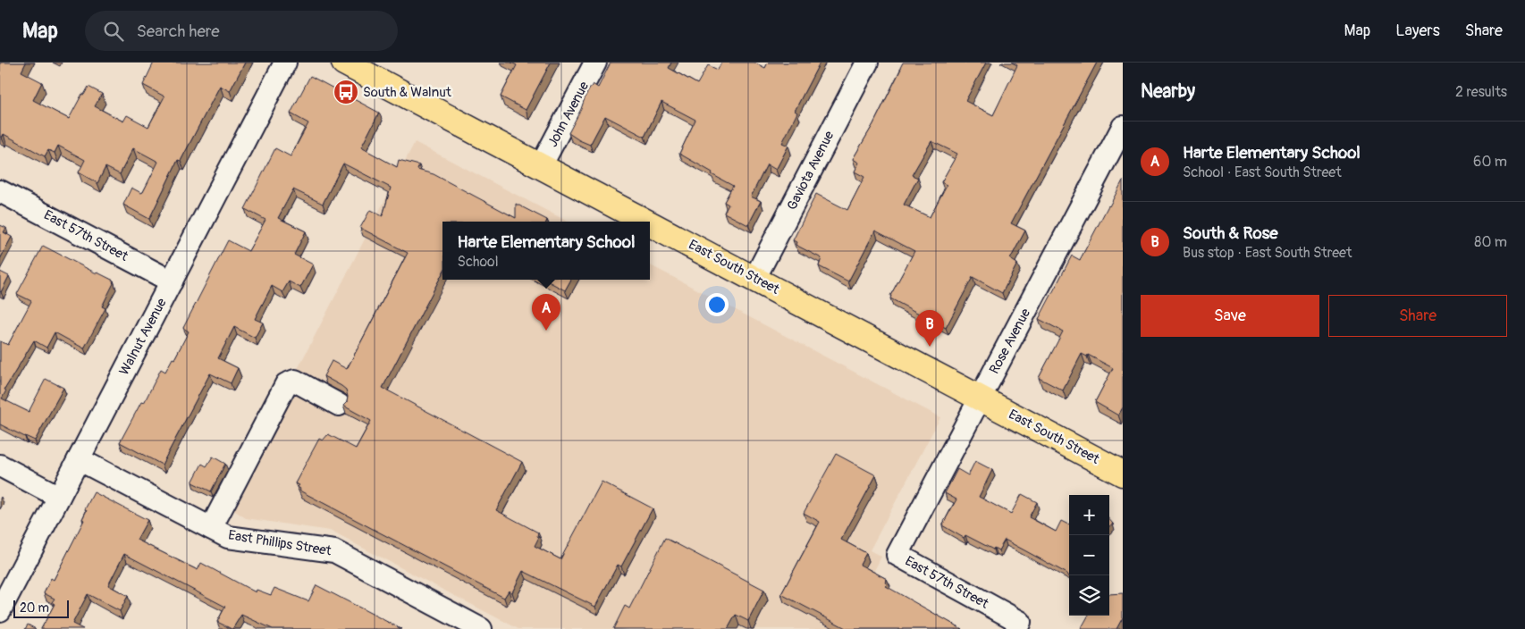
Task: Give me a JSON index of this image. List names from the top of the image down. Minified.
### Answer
{"streets":{"main road":["East South Street"],"street":["John Avenue","Gaviota Avenue","East 57th Street","Walnut Avenue","Rose Avenue","East Phillips Street"]},"crossings":[["John Avenue","East South Street"],["Gaviota Avenue","East South Street"],["East 57th Street","Walnut Avenue"],["East 57th Street","Rose Avenue"],["East South Street","Rose Avenue"],["Walnut Avenue","East Phillips Street"]],"places":{"bus stop":["South & Walnut"]},"scale_bar":"20 m","page":{"header":"Map","search":"Search here","nav":["Map","Layers","Share"],"heading":["Nearby","2 results"],"list":[{"mark":"A","name":"Harte Elementary School","note":"School · East South Street","value":"60 m"},{"mark":"B","name":"South & Rose","note":"Bus stop · East South Street","value":"80 m"}],"popup":["Harte Elementary School","School"],"buttons":["Save","Share"],"pins":["A","B"],"map_buttons":["+","−"],"scale":"20 m"}}
